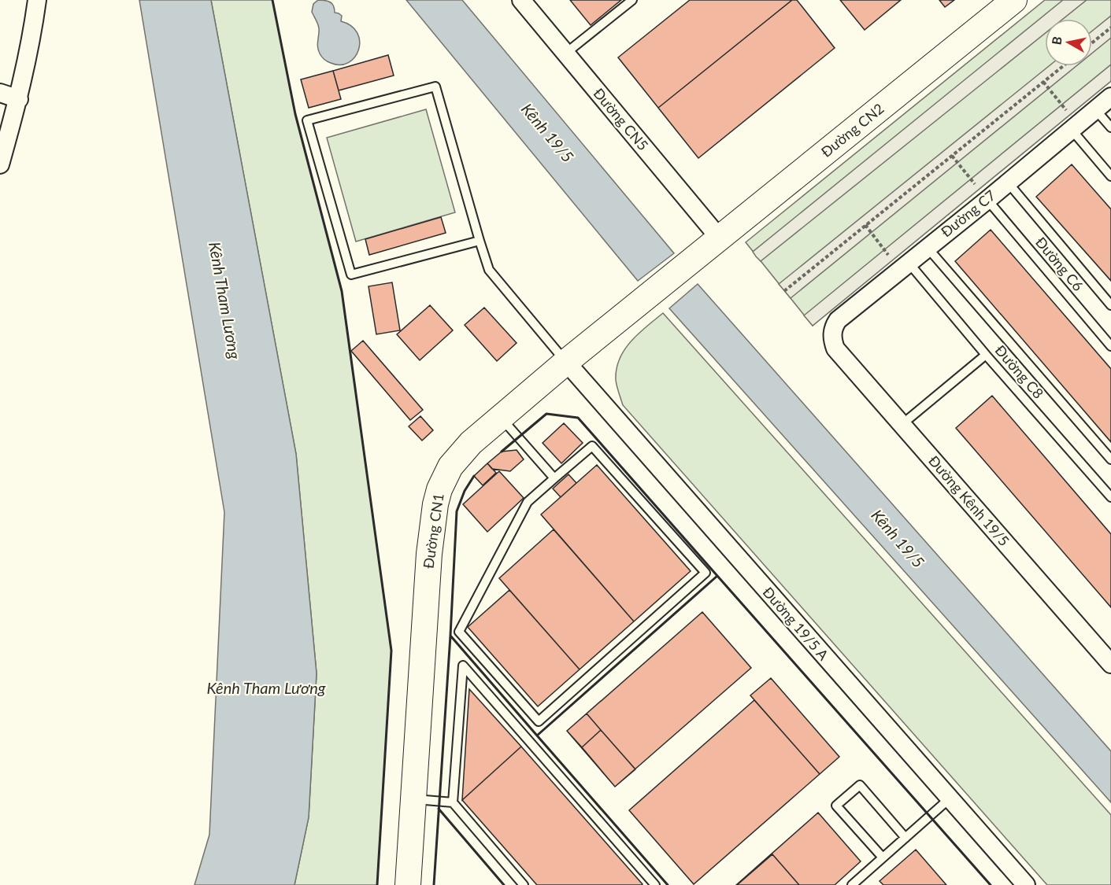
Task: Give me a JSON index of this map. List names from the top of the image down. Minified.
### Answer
{"streets":{"street":["Đường CN5","Đường CN2","Đường C7","Đường Kênh 19/5","Đường CN1","Đường 19/5 A"],"lane":["Đường C6","Đường C8"]},"crossings":[["Đường CN5","Đường CN2"],["Đường CN2","Đường CN1"],["Đường C7","Đường C6"],["Đường C7","Đường C8"],["Đường C7","Đường Kênh 19/5"],["Đường CN1","Đường 19/5 A"]],"water":["Kênh 19/5","Kênh Tham Lương"],"north":"left"}
